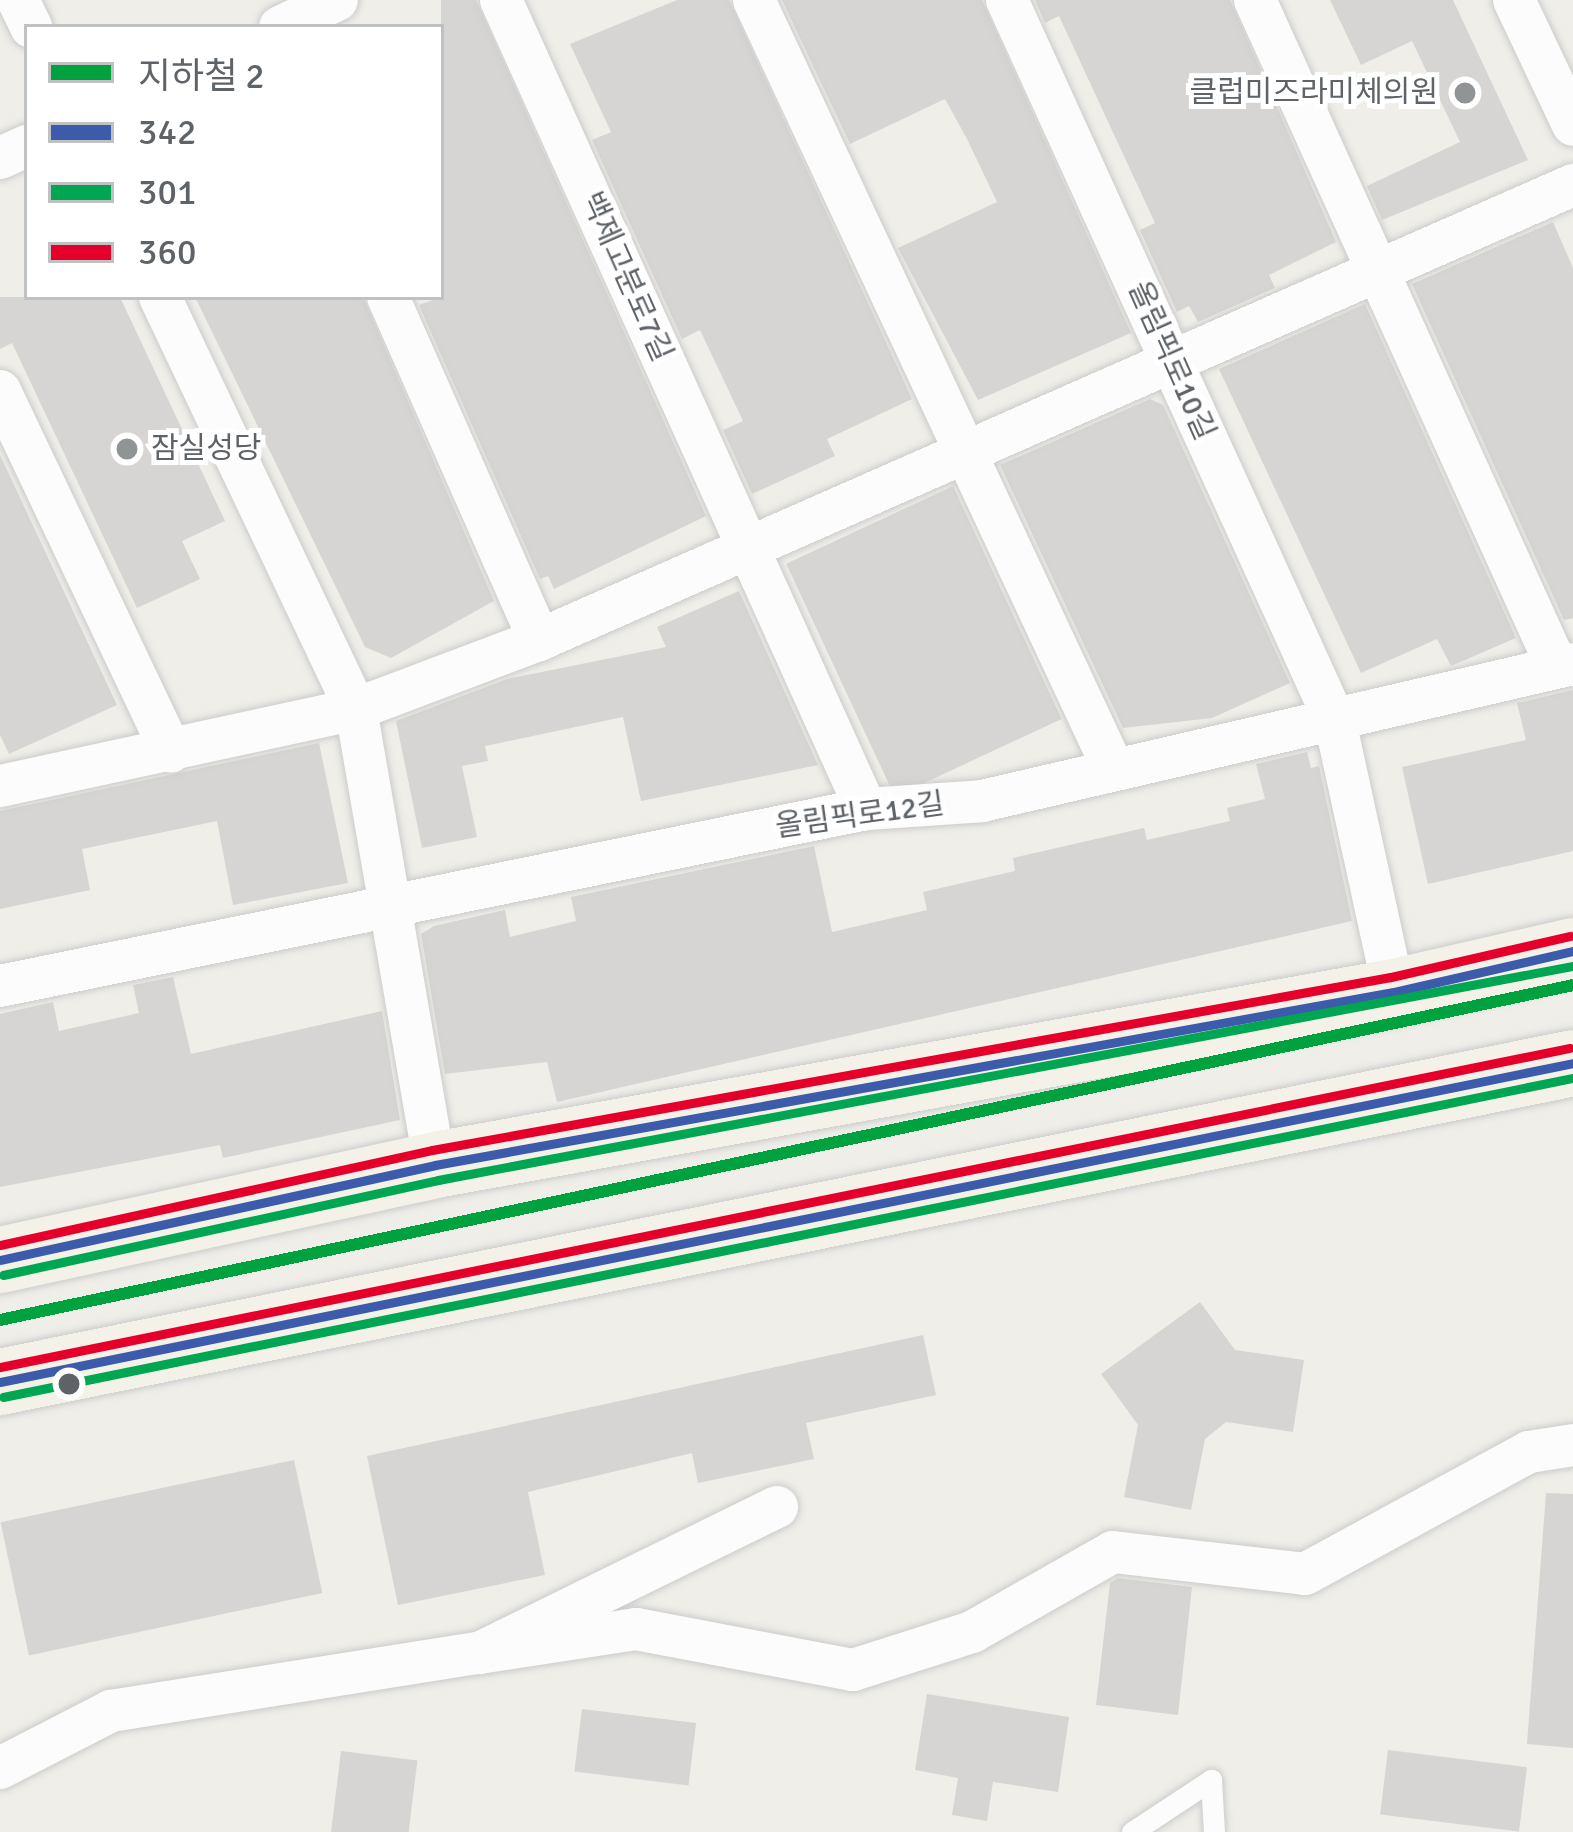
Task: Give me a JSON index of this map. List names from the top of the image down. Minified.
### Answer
{"streets":{"street":["백제고분로7길","올림픽로10길","올림픽로12길"]},"crossings":[["백제고분로7길","올림픽로12길"],["올림픽로10길","올림픽로12길"]],"places":["클럽미즈라미체의원","잠실성당"],"lines":["transit line 360","transit line 342","transit line 301","metro line 2"],"legend":["지하철 2","342","301","360"]}
